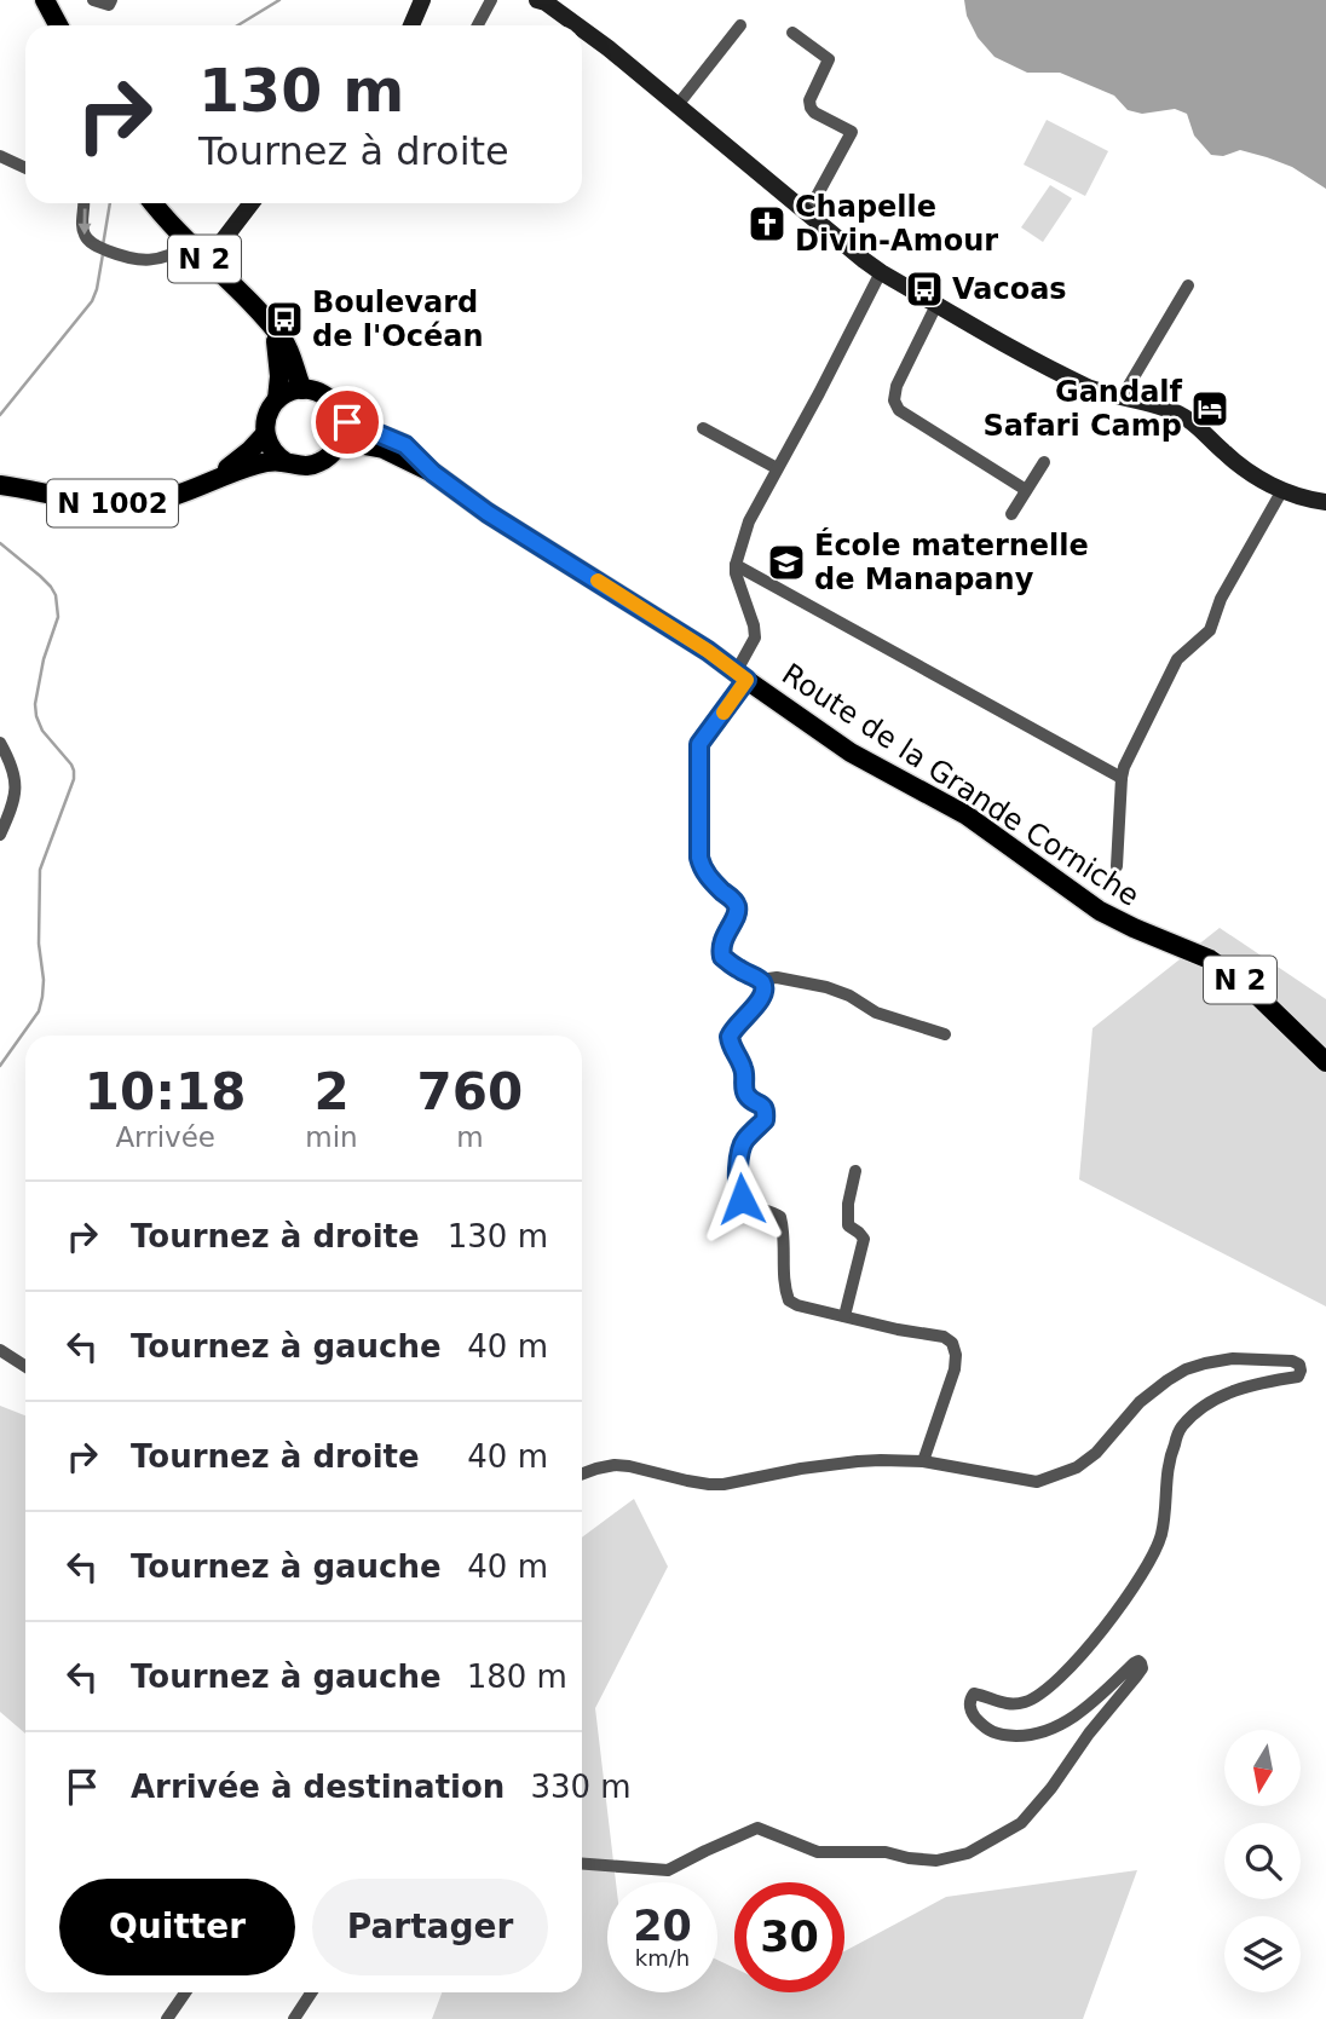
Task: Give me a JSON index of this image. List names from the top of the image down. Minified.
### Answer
{"streets":{"main road":["N 2","N 1002","Route de la Grande Corniche"]},"crossings":[["N 2","N 1002"],["N 2","Route de la Grande Corniche"],["N 1002","Route de la Grande Corniche"]],"places":{"church":["Chapelle Divin-Amour"],"bus stop":["Vacoas","Boulevard de l'Océan"],"hotel":["Gandalf Safari Camp"],"school or university":["École maternelle de Manapany"]},"north":"bottom","page":{"turn":["130 m","Tournez à droite"],"eta":["10:18","Arrivée","2","min","760","m"],"list":[{"name":"Tournez à droite","value":"130 m"},{"name":"Tournez à gauche","value":"40 m"},{"name":"Tournez à droite","value":"40 m"},{"name":"Tournez à gauche","value":"40 m"},{"name":"Tournez à gauche","value":"180 m"},{"name":"Arrivée à destination","value":"330 m"}],"buttons":["Quitter","Partager"],"speed":"20 km/h","limit":"30"}}
